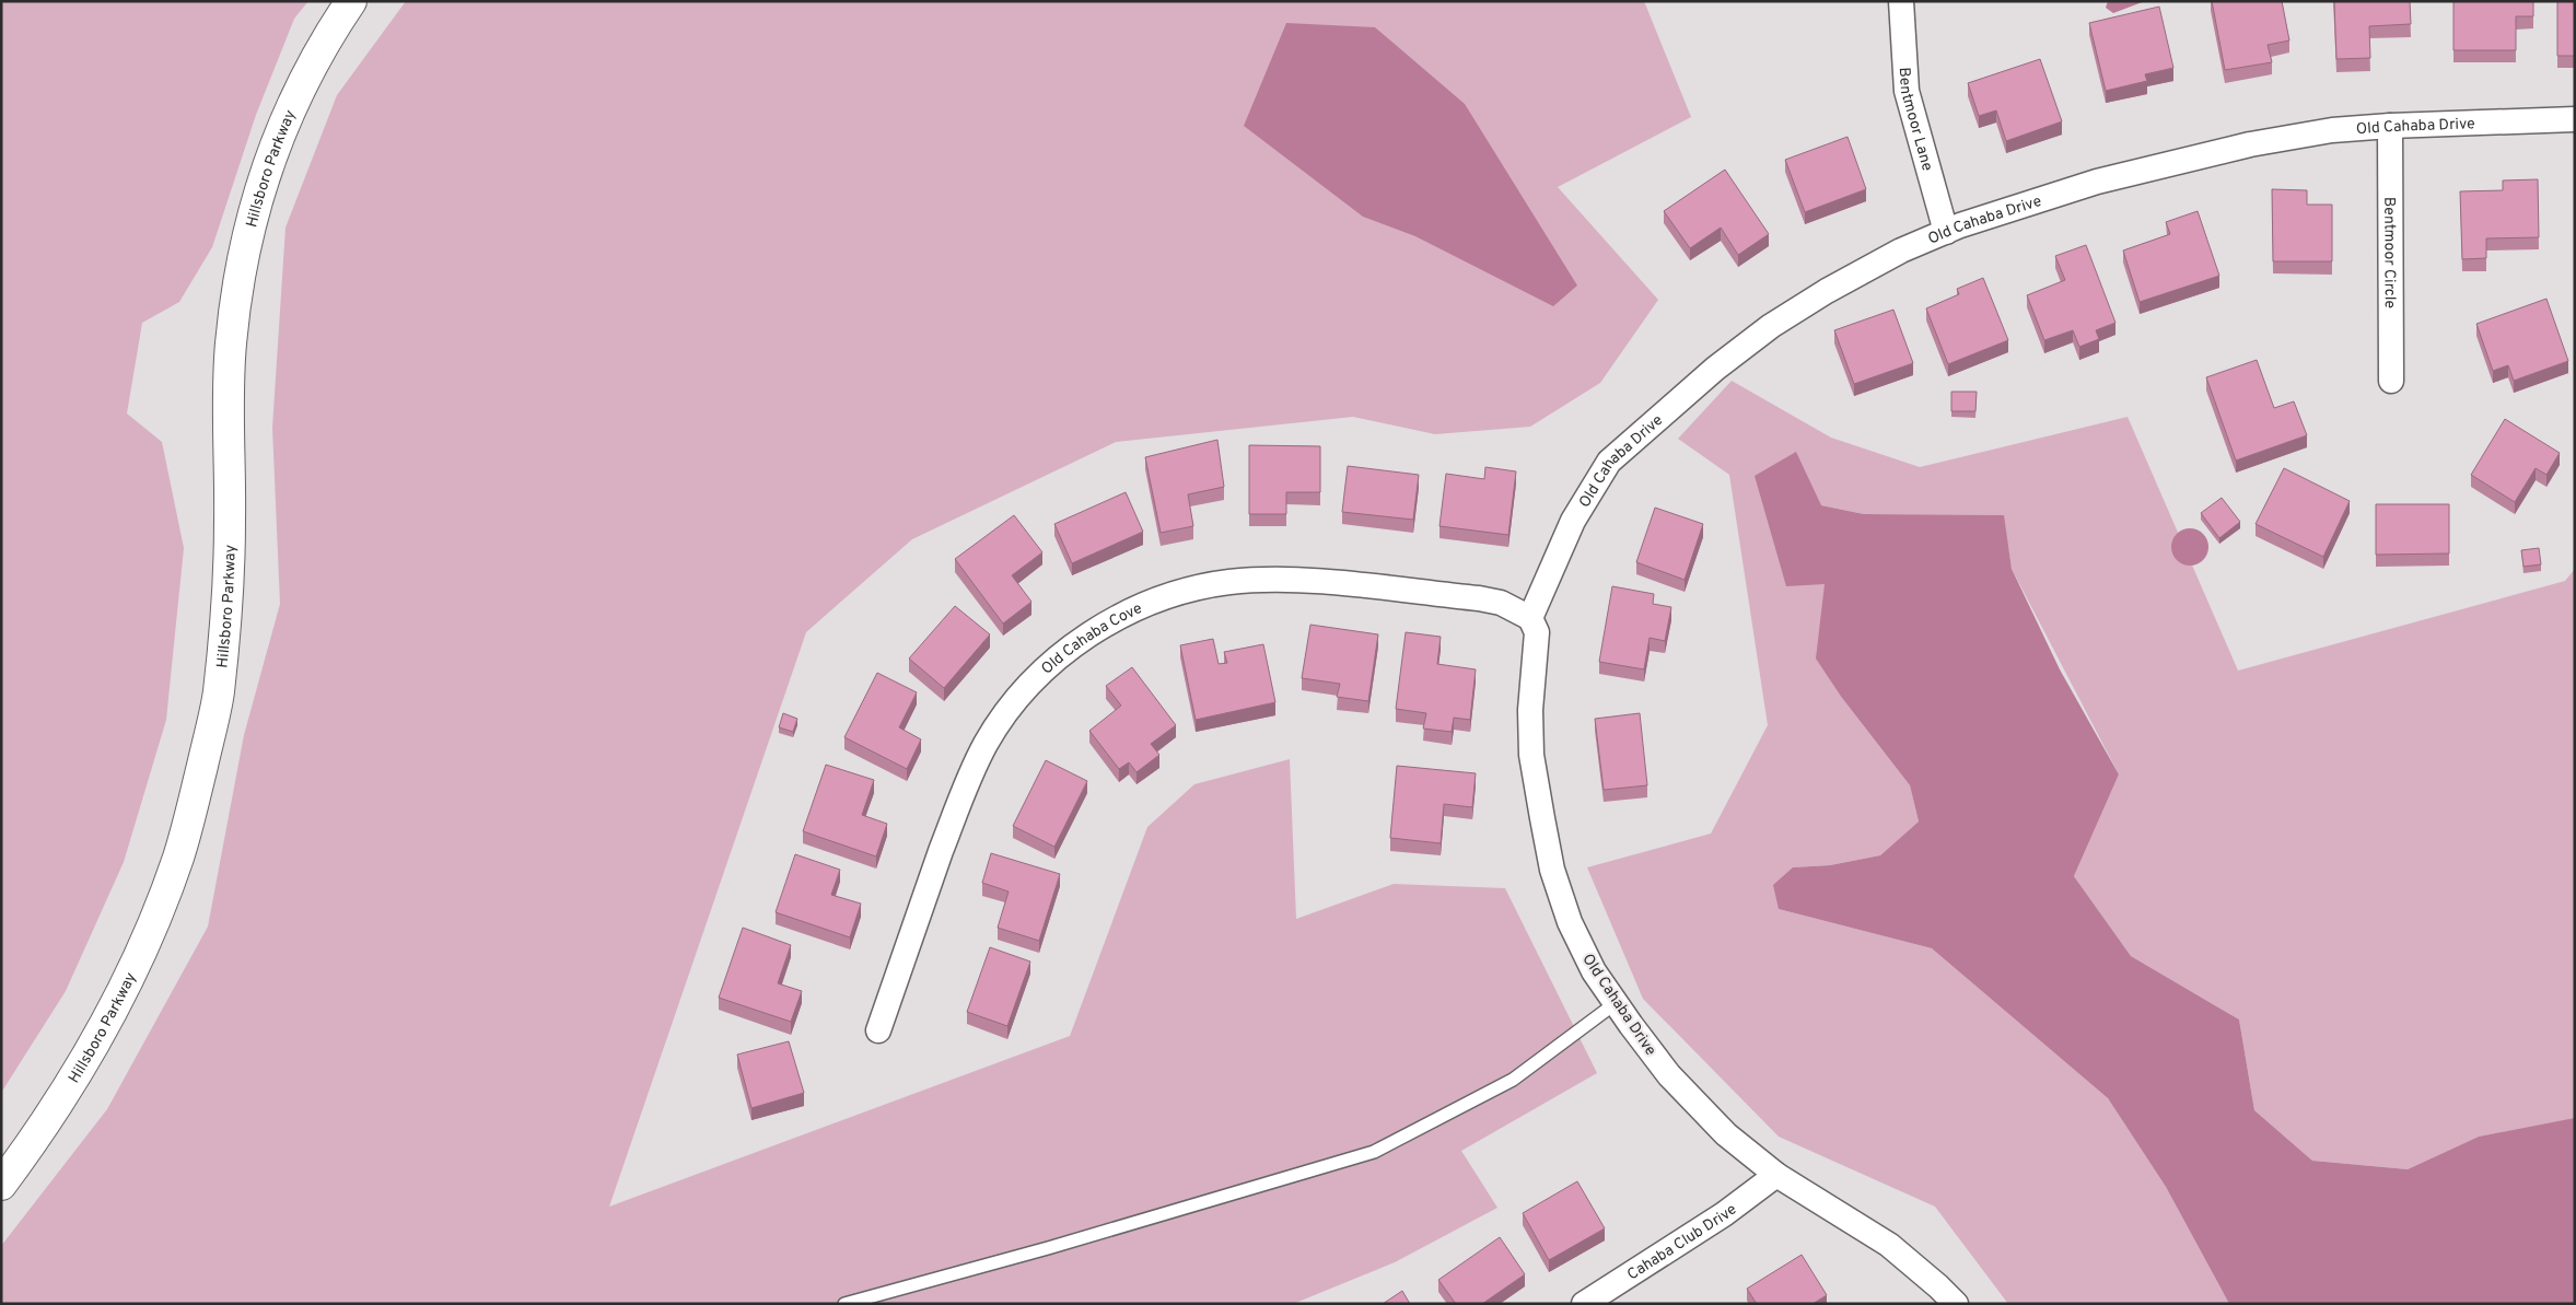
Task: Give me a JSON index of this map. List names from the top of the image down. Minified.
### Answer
{"streets":{"street":["Bentmoor Lane","Old Cahaba Drive","Hillsboro Parkway","Bentmoor Circle","Old Cahaba Cove","Cahaba Club Drive"]},"crossings":[["Bentmoor Lane","Old Cahaba Drive"],["Old Cahaba Drive","Bentmoor Circle"],["Old Cahaba Drive","Old Cahaba Cove"],["Old Cahaba Drive","Cahaba Club Drive"]]}
